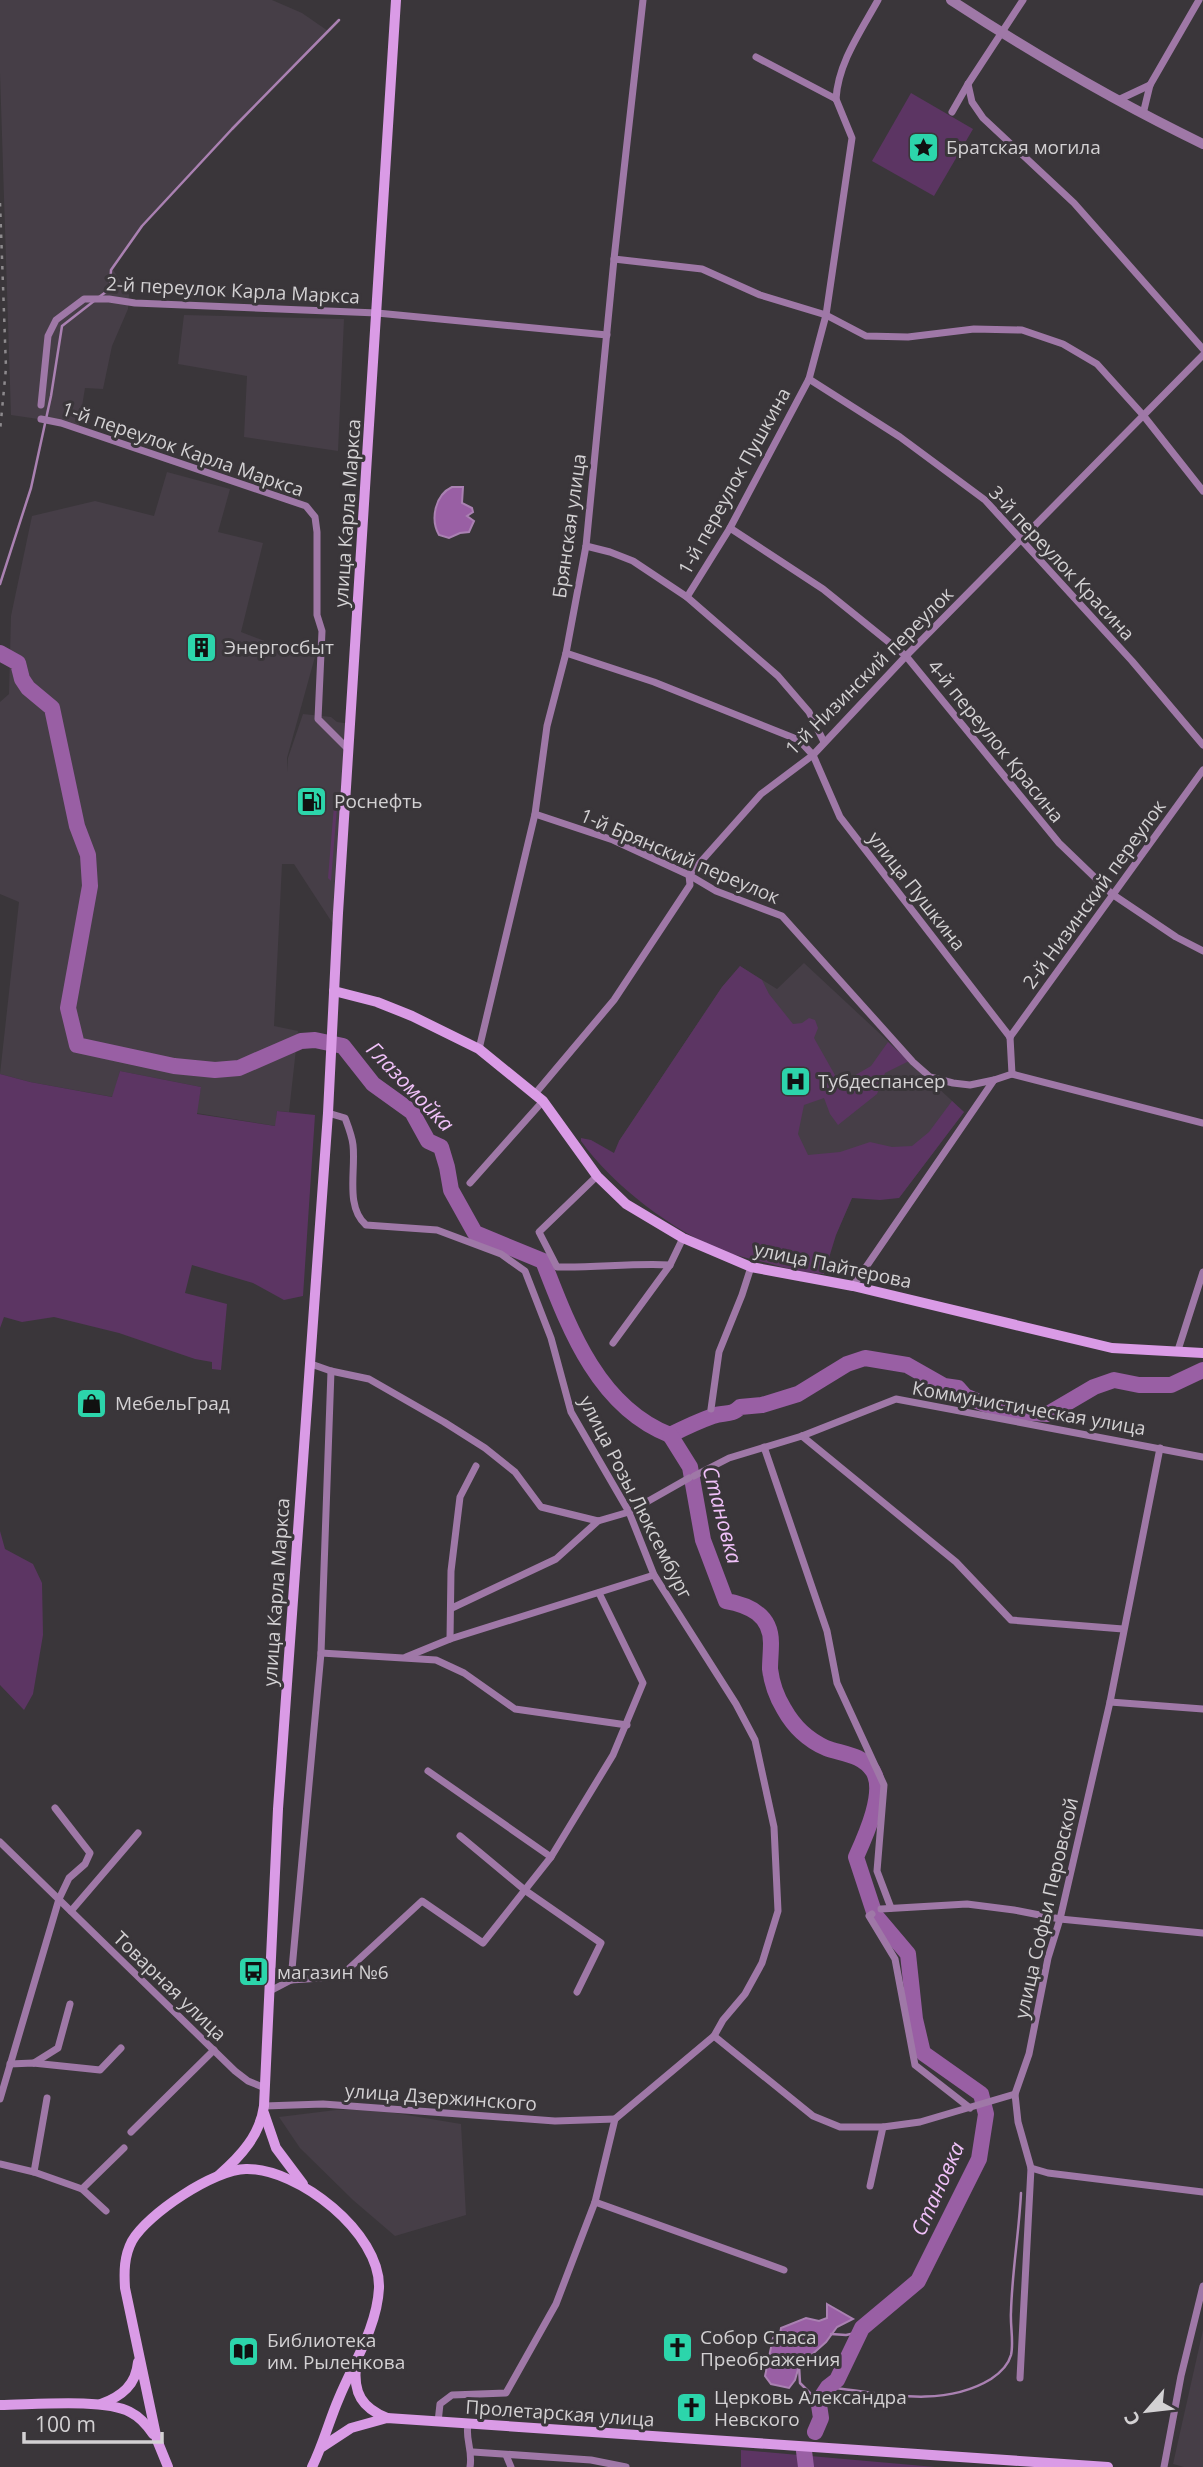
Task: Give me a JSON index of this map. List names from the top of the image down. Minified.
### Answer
{"streets":{"main road":["улица Карла Маркса","улица Пайтерова","Пролетарская улица"],"street":["2-й переулок Карла Маркса","1-й переулок Карла Маркса","1-й переулок Пушкина","Брянская улица","3-й переулок Красина","1-й Низинский переулок","4-й переулок Красина","1-й Брянский переулок","улица Пушкина","2-й Низинский переулок","Коммунистическая улица","улица Розы Люксембург","улица Софьи Перовской","Товарная улица","улица Дзержинского"]},"crossings":[["2-й переулок Карла Маркса","улица Карла Маркса"],["2-й переулок Карла Маркса","Брянская улица"],["1-й переулок Карла Маркса","улица Карла Маркса"],["1-й переулок Пушкина","3-й переулок Красина"],["1-й переулок Пушкина","4-й переулок Красина"],["улица Карла Маркса","улица Пайтерова"],["улица Карла Маркса","Коммунистическая улица"],["улица Карла Маркса","улица Розы Люксембург"],["улица Карла Маркса","Товарная улица"],["улица Карла Маркса","улица Дзержинского"],["Брянская улица","1-й Брянский переулок"],["Брянская улица","улица Пайтерова"],["3-й переулок Красина","1-й Низинский переулок"],["1-й Низинский переулок","4-й переулок Красина"],["1-й Низинский переулок","1-й Брянский переулок"],["1-й Низинский переулок","улица Пушкина"],["1-й Низинский переулок","улица Пайтерова"],["4-й переулок Красина","2-й Низинский переулок"],["улица Пушкина","2-й Низинский переулок"],["Коммунистическая улица","улица Розы Люксембург"],["Коммунистическая улица","улица Софьи Перовской"],["улица Розы Люксембург","улица Дзержинского"]],"water":["Глазомойка","Становка"],"places":{"place":["Братская могила"],"building":["Энергосбыт"],"fuel station":["Роснефть"],"hospital":["Тубдеспансер"],"shop":["МебельГрад"],"bus stop":["магазин №6"],"church":["Собор Спаса Преображения","Церковь Александра Невского"],"library":["Библиотека им. Рыленкова"]},"scale_bar":"100 m","north":"bottom left"}
